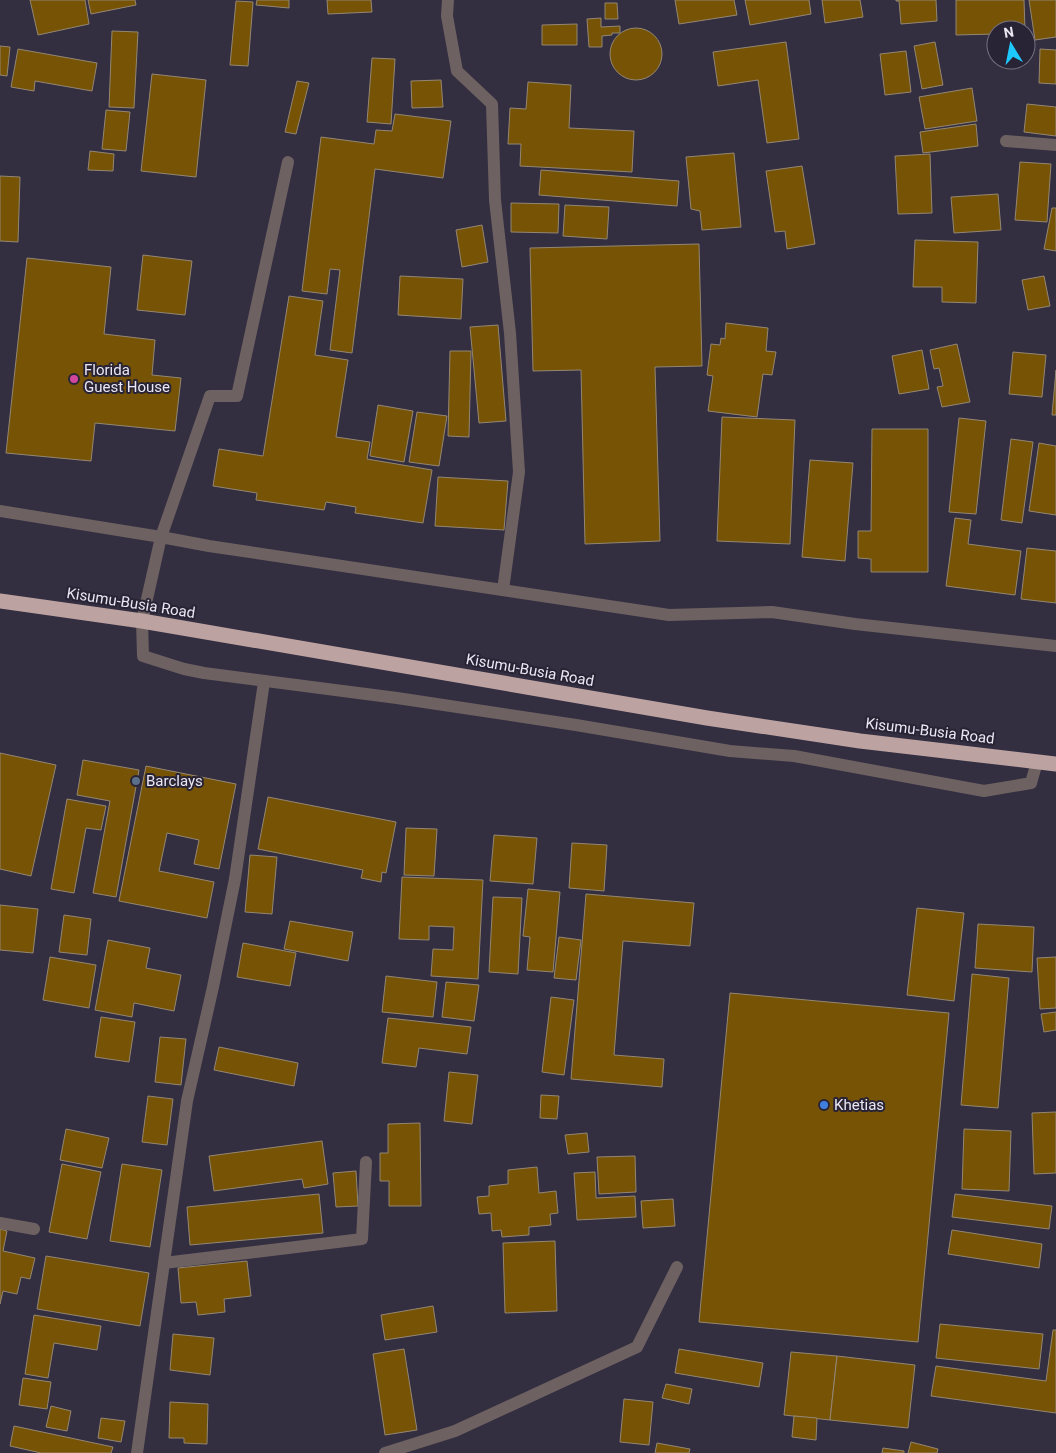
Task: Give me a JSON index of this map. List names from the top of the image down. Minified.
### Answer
{"streets":{"highway":["Kisumu-Busia Road"]},"places":["Florida Guest House","Barclays","Khetias"],"north":"top"}
